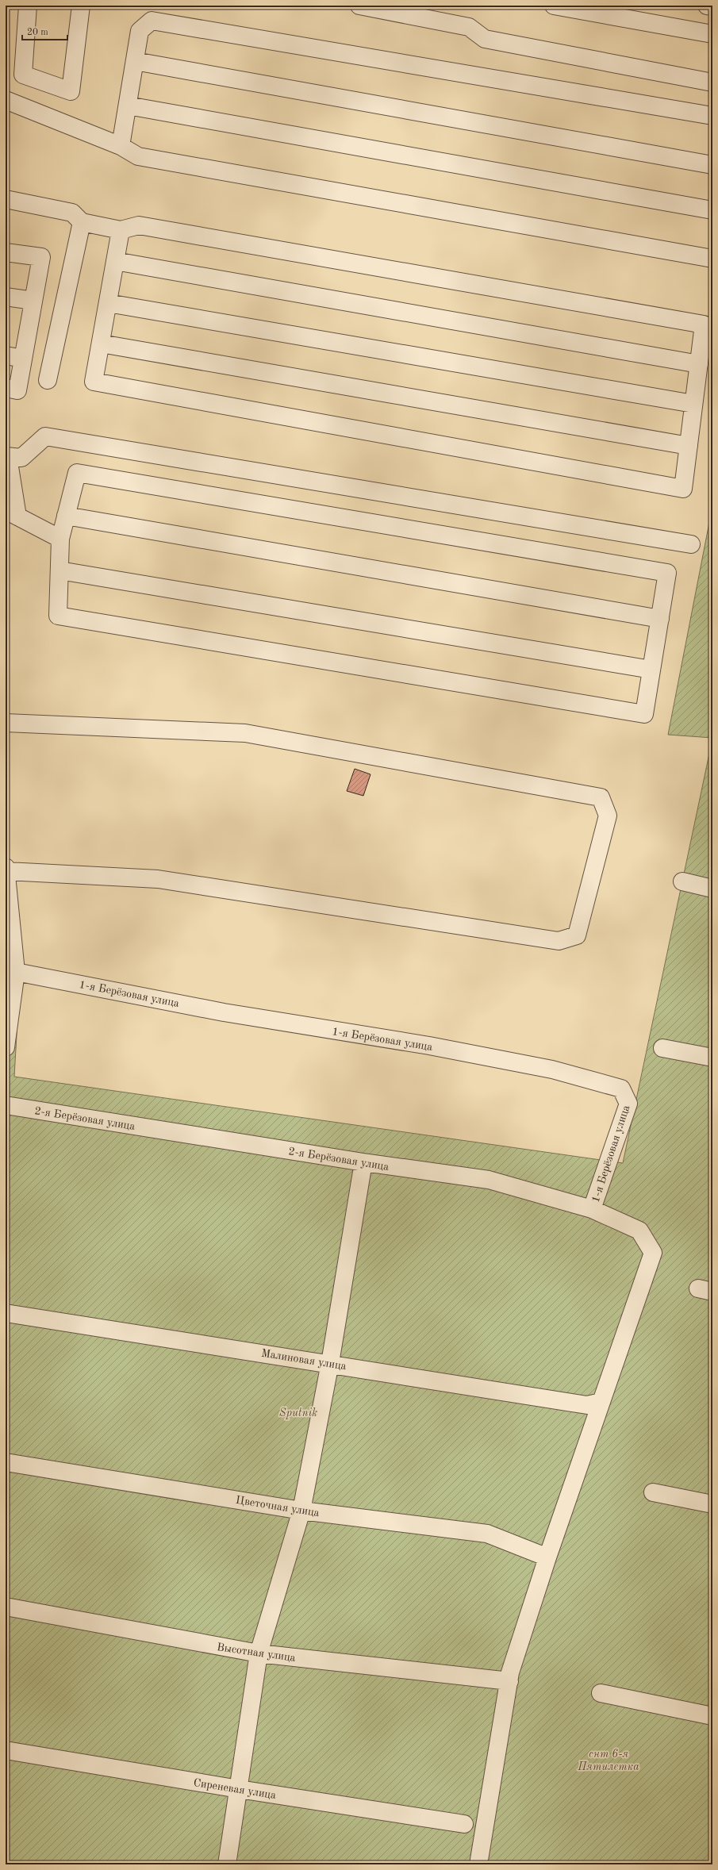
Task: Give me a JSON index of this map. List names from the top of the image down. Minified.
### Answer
{"streets":{"street":["1-я Берёзовая улица","2-я Берёзовая улица","Малиновая улица","Цветочная улица","Высотная улица","Сиреневая улица"]},"crossings":[["1-я Берёзовая улица","2-я Берёзовая улица"],["2-я Берёзовая улица","Малиновая улица"]],"parks":["Sputnik","снт 6-я Пятилетка"],"scale_bar":"20 m"}
